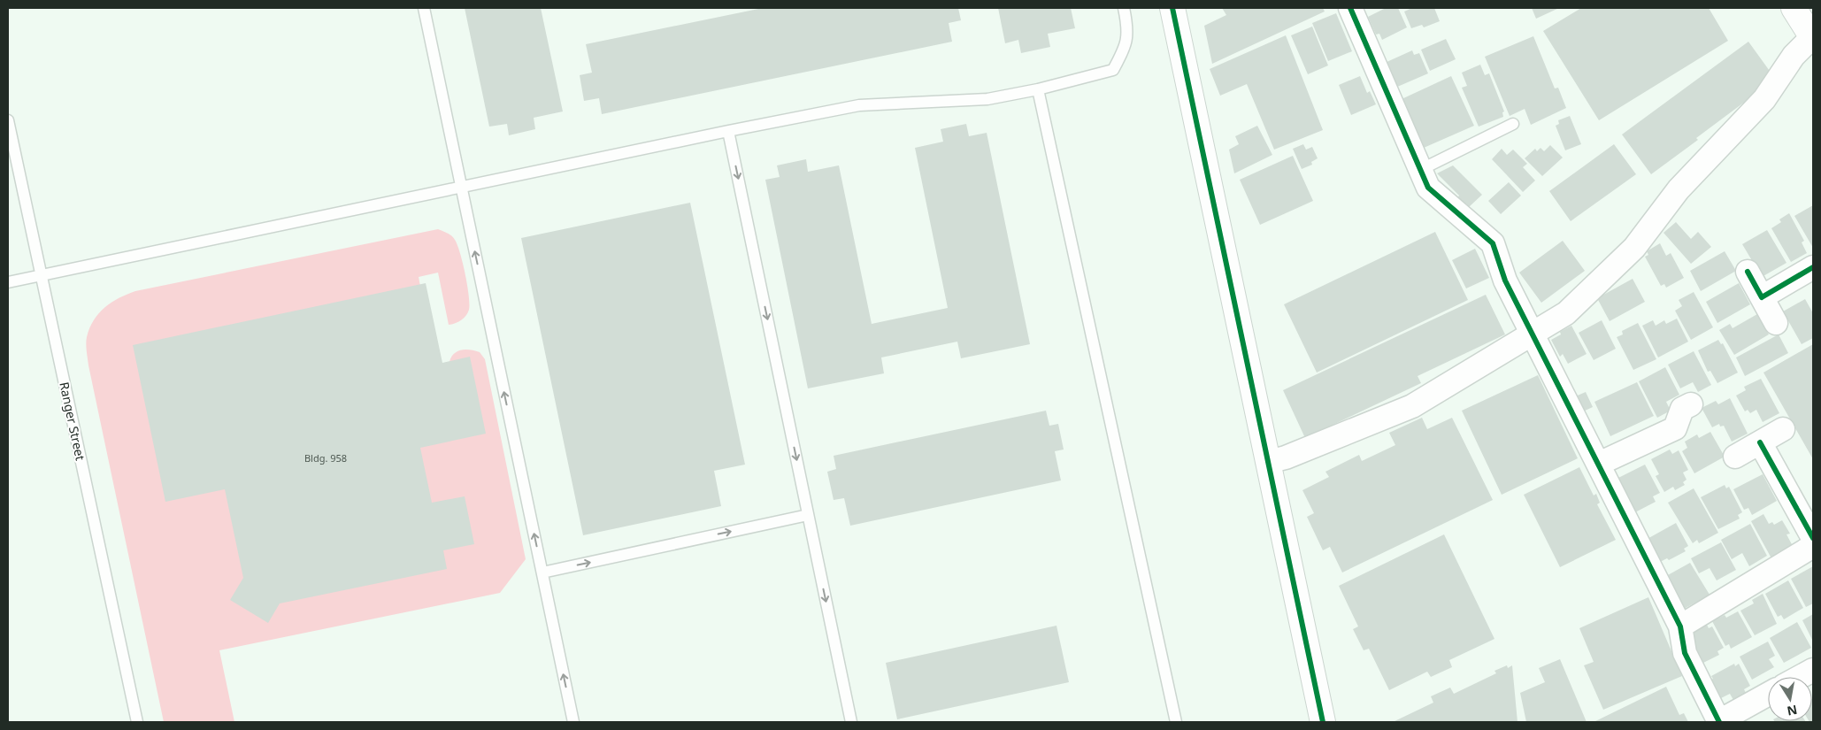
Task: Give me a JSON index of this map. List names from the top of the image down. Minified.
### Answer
{"streets":{"lane":["Ranger Street"]},"house_numbers":["Bldg. 958"],"north":"bottom"}
